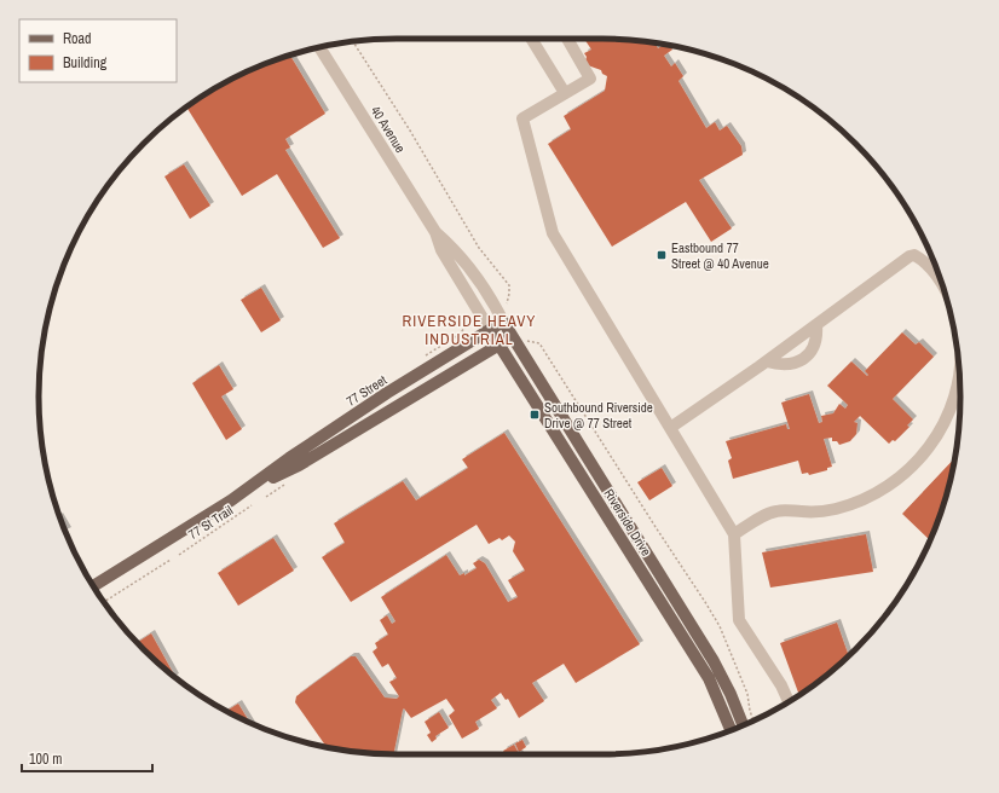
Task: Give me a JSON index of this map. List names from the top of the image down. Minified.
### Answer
{"streets":{"main road":["40 Avenue","77 Street","Riverside Drive"],"path":["77 St Trail"]},"crossings":[["40 Avenue","77 Street"],["40 Avenue","Riverside Drive"],["77 Street","Riverside Drive"]],"districts":["RIVERSIDE HEAVY INDUSTRIAL"],"places":{"transit":["Eastbound 77 Street @ 40 Avenue","Southbound Riverside Drive @ 77 Street"]},"legend":["Road","Building"],"scale_bar":"100 m"}
